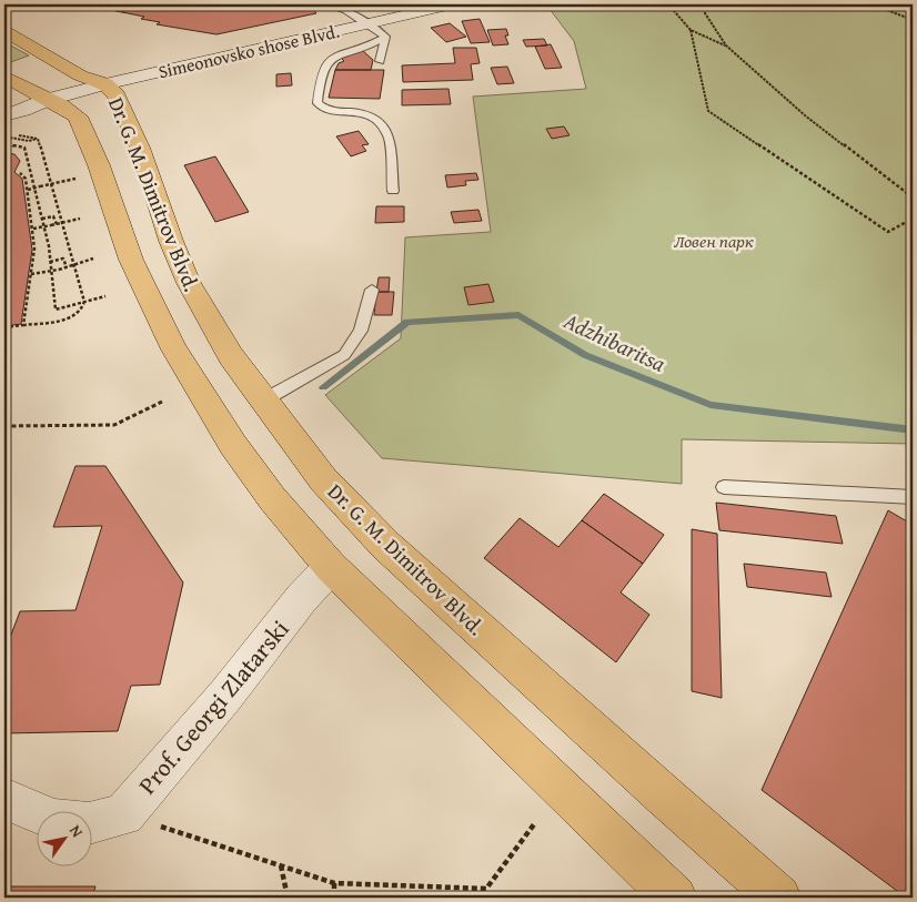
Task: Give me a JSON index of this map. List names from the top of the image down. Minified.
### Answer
{"streets":{"main road":["Simeonovsko shose Blvd.","Dr. G. M. Dimitrov Blvd.","Prof. Georgi Zlatarski"]},"crossings":[["Simeonovsko shose Blvd.","Dr. G. M. Dimitrov Blvd."],["Dr. G. M. Dimitrov Blvd.","Prof. Georgi Zlatarski"]],"water":["Adzhibaritsa"],"parks":["Ловен парк"],"north":"top right"}
